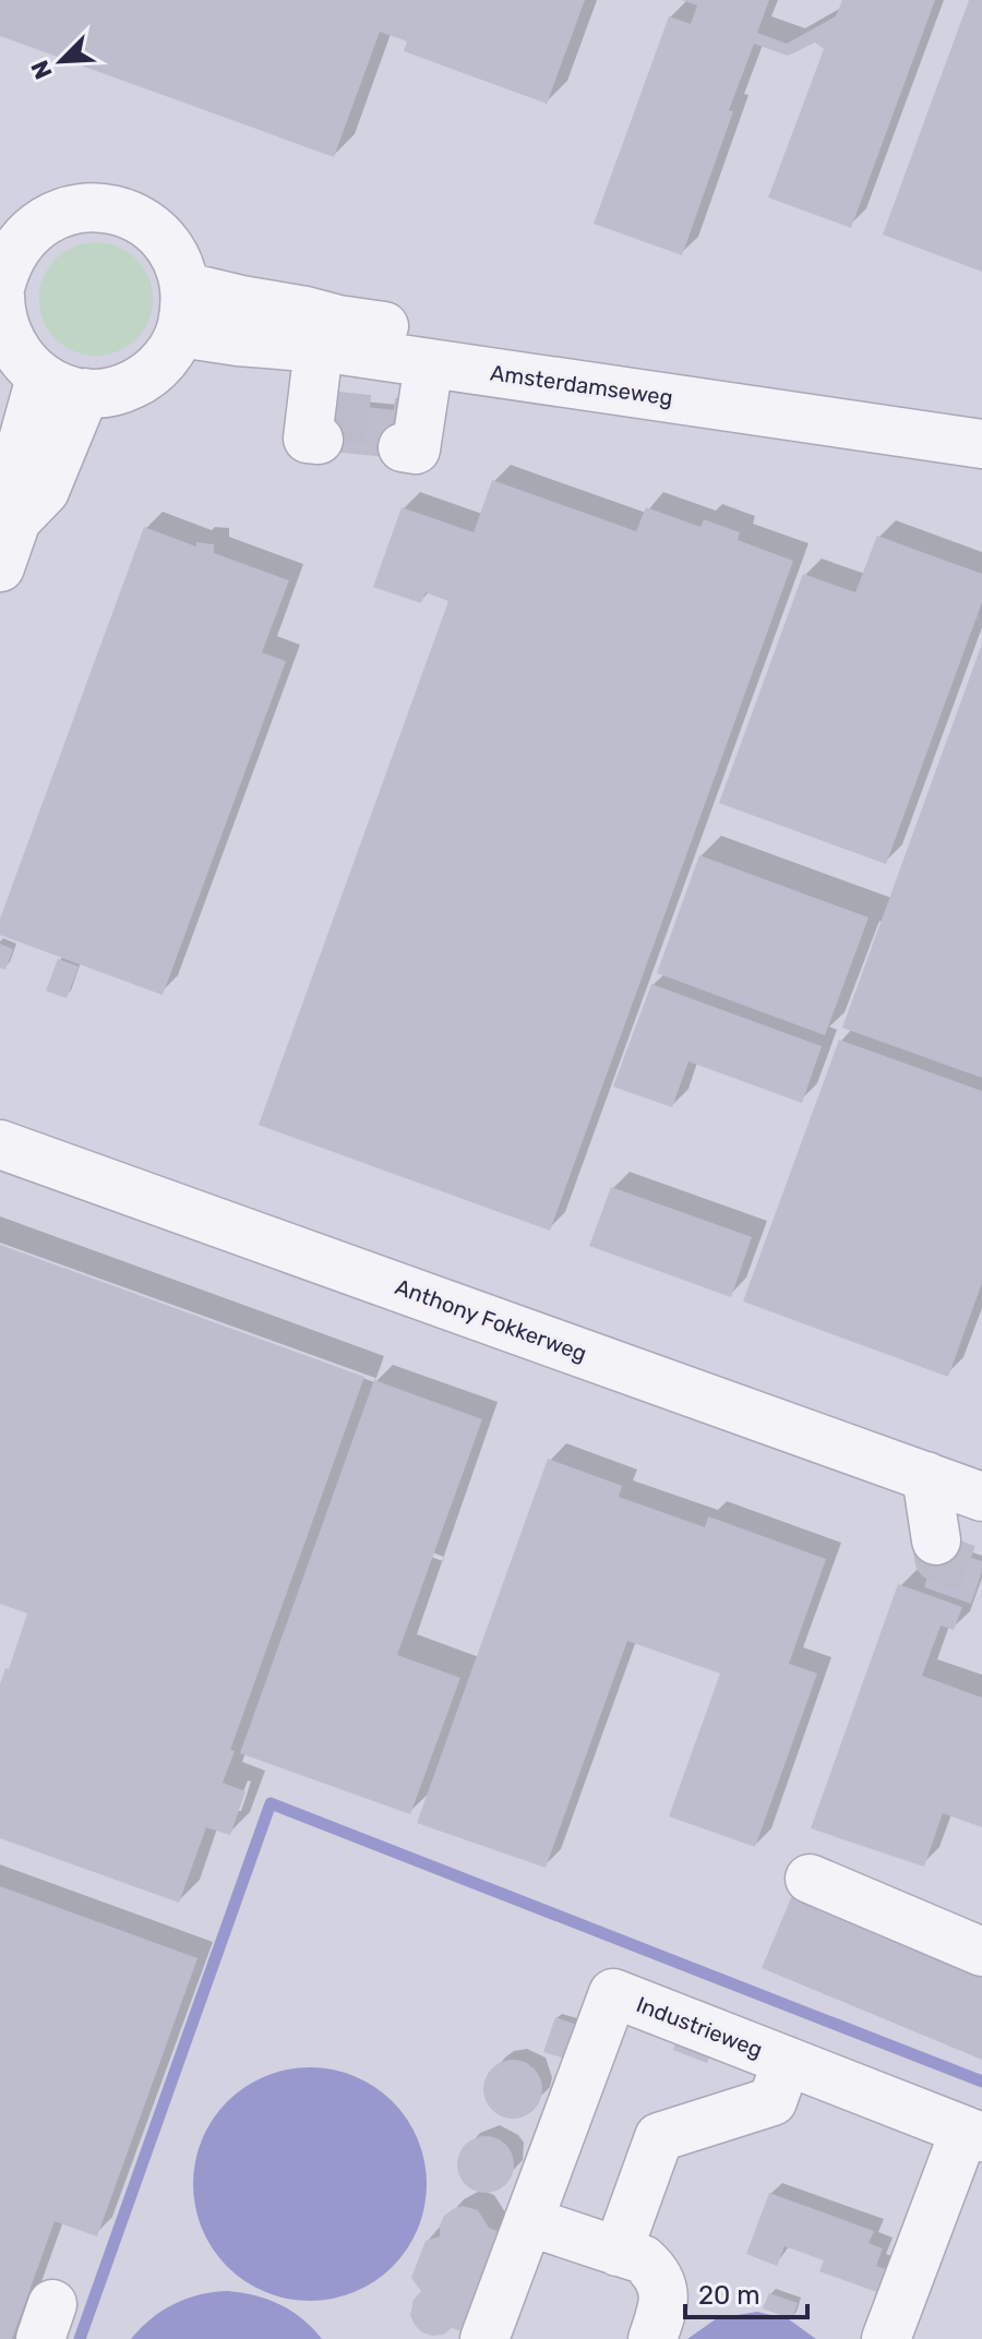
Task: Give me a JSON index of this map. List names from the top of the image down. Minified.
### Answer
{"streets":{"street":["Amsterdamseweg","Anthony Fokkerweg","Industrieweg"]},"scale_bar":"20 m","north":"bottom left"}
